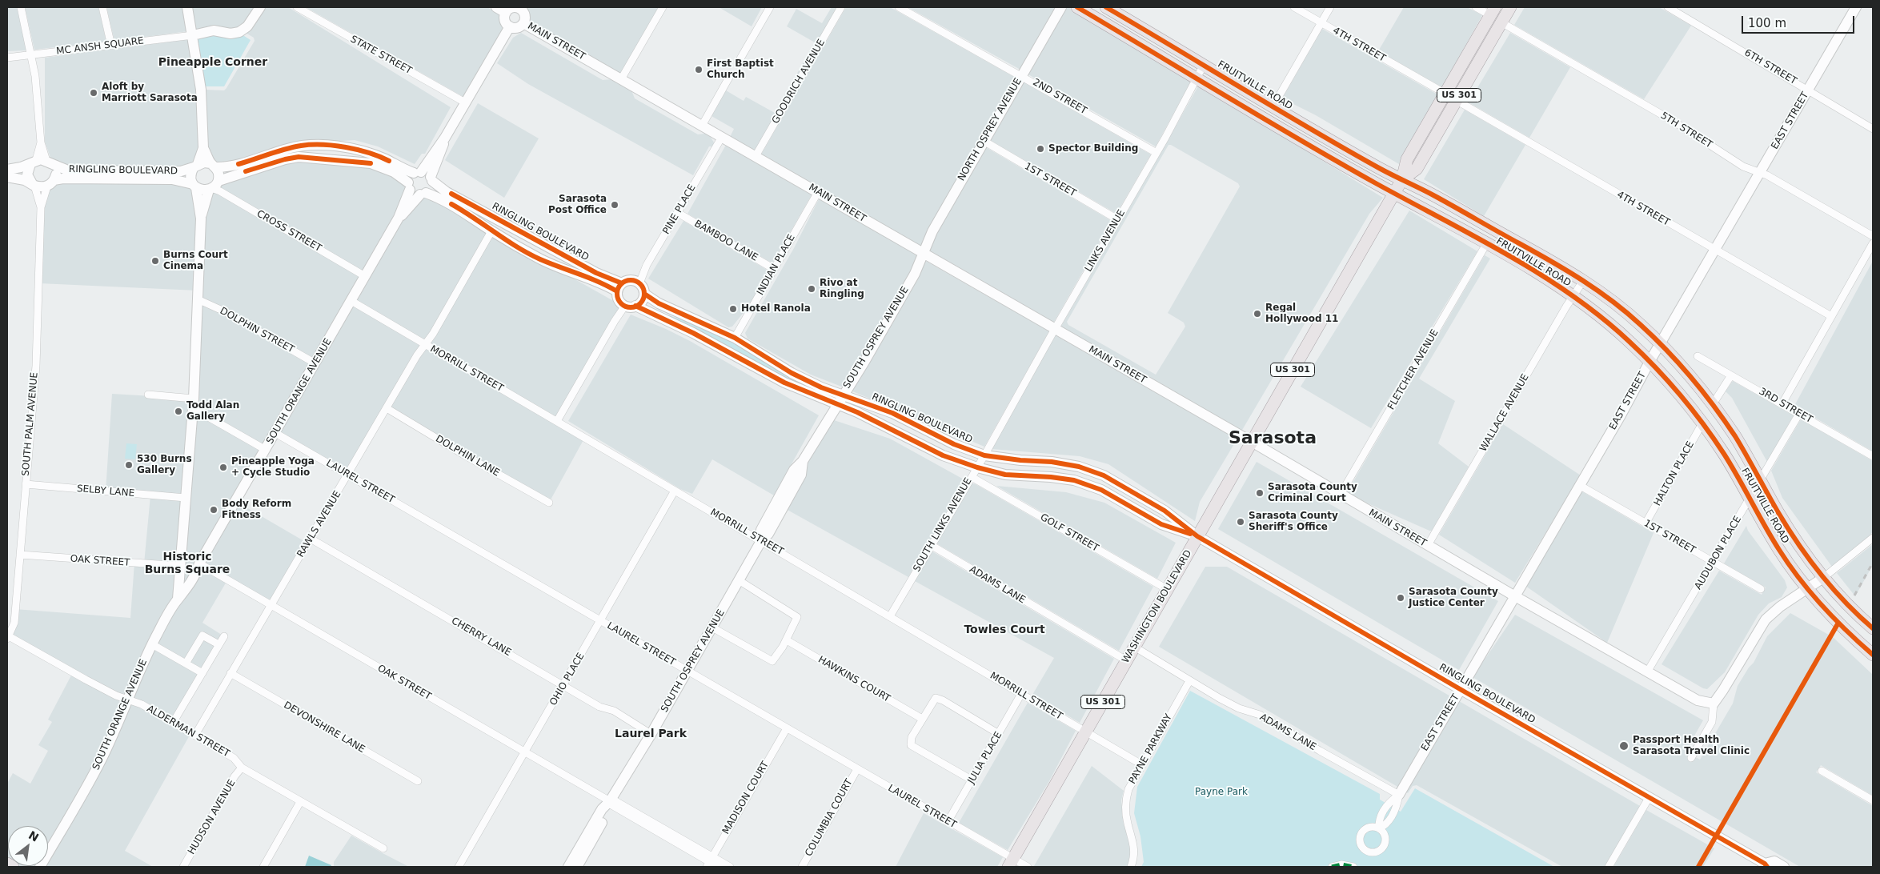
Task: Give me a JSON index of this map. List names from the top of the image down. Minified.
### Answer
{"streets":{"main road":["FRUITVILLE ROAD","US 301","WASHINGTON BOULEVARD"],"street":["MAIN STREET","4TH STREET","MC ANSH SQUARE","STATE STREET","6TH STREET","GOODRICH AVENUE","2ND STREET","EAST STREET","NORTH OSPREY AVENUE","5TH STREET","RINGLING BOULEVARD","1ST STREET","PINE PLACE","CROSS STREET","BAMBOO LANE","LINKS AVENUE","INDIAN PLACE","DOLPHIN STREET","SOUTH OSPREY AVENUE","MORRILL STREET","FLETCHER AVENUE","SOUTH ORANGE AVENUE","3RD STREET","WALLACE AVENUE","SOUTH PALM AVENUE","DOLPHIN LANE","HALTON PLACE","LAUREL STREET","SELBY LANE","RAWLS AVENUE","SOUTH LINKS AVENUE","GOLF STREET","AUDUBON PLACE","OAK STREET","ADAMS LANE","CHERRY LANE","OHIO PLACE","HAWKINS COURT","DEVONSHIRE LANE","ALDERMAN STREET","PAYNE PARKWAY","JULIA PLACE","MADISON COURT","HUDSON AVENUE","COLUMBIA COURT"]},"crossings":[["MAIN STREET","GOODRICH AVENUE"],["MAIN STREET","EAST STREET"],["MAIN STREET","NORTH OSPREY AVENUE"],["MAIN STREET","PINE PLACE"],["MAIN STREET","LINKS AVENUE"],["MAIN STREET","INDIAN PLACE"],["MAIN STREET","SOUTH OSPREY AVENUE"],["MAIN STREET","FLETCHER AVENUE"],["MAIN STREET","SOUTH ORANGE AVENUE"],["MAIN STREET","WALLACE AVENUE"],["MAIN STREET","SOUTH LINKS AVENUE"],["MAIN STREET","AUDUBON PLACE"],["MAIN STREET","WASHINGTON BOULEVARD"],["4TH STREET","EAST STREET"],["4TH STREET","WASHINGTON BOULEVARD"],["STATE STREET","SOUTH ORANGE AVENUE"],["6TH STREET","EAST STREET"],["FRUITVILLE ROAD","EAST STREET"],["FRUITVILLE ROAD","LINKS AVENUE"],["FRUITVILLE ROAD","FLETCHER AVENUE"],["FRUITVILLE ROAD","WALLACE AVENUE"],["FRUITVILLE ROAD","HALTON PLACE"],["FRUITVILLE ROAD","AUDUBON PLACE"],["FRUITVILLE ROAD","WASHINGTON BOULEVARD"],["2ND STREET","NORTH OSPREY AVENUE"],["2ND STREET","LINKS AVENUE"],["EAST STREET","5TH STREET"],["EAST STREET","RINGLING BOULEVARD"],["EAST STREET","1ST STREET"],["EAST STREET","ADAMS LANE"],["NORTH OSPREY AVENUE","1ST STREET"],["NORTH OSPREY AVENUE","SOUTH OSPREY AVENUE"],["5TH STREET","WASHINGTON BOULEVARD"],["RINGLING BOULEVARD","PINE PLACE"],["RINGLING BOULEVARD","CROSS STREET"],["RINGLING BOULEVARD","INDIAN PLACE"],["RINGLING BOULEVARD","SOUTH OSPREY AVENUE"],["RINGLING BOULEVARD","SOUTH ORANGE AVENUE"],["RINGLING BOULEVARD","SOUTH PALM AVENUE"],["RINGLING BOULEVARD","RAWLS AVENUE"],["RINGLING BOULEVARD","SOUTH LINKS AVENUE"],["RINGLING BOULEVARD","WASHINGTON BOULEVARD"],["1ST STREET","LINKS AVENUE"],["1ST STREET","HALTON PLACE"],["1ST STREET","AUDUBON PLACE"],["PINE PLACE","BAMBOO LANE"],["CROSS STREET","SOUTH ORANGE AVENUE"],["BAMBOO LANE","INDIAN PLACE"],["LINKS AVENUE","SOUTH LINKS AVENUE"],["DOLPHIN STREET","SOUTH ORANGE AVENUE"],["SOUTH OSPREY AVENUE","MORRILL STREET"],["SOUTH OSPREY AVENUE","LAUREL STREET"],["SOUTH OSPREY AVENUE","OAK STREET"],["SOUTH OSPREY AVENUE","CHERRY LANE"],["MORRILL STREET","SOUTH ORANGE AVENUE"],["MORRILL STREET","RAWLS AVENUE"],["MORRILL STREET","SOUTH LINKS AVENUE"],["MORRILL STREET","WASHINGTON BOULEVARD"],["MORRILL STREET","OHIO PLACE"],["MORRILL STREET","PAYNE PARKWAY"],["MORRILL STREET","JULIA PLACE"],["SOUTH ORANGE AVENUE","LAUREL STREET"],["SOUTH ORANGE AVENUE","OAK STREET"],["SOUTH ORANGE AVENUE","ALDERMAN STREET"],["3RD STREET","AUDUBON PLACE"],["SOUTH PALM AVENUE","SELBY LANE"],["SOUTH PALM AVENUE","OAK STREET"],["SOUTH PALM AVENUE","ALDERMAN STREET"],["DOLPHIN LANE","RAWLS AVENUE"],["LAUREL STREET","RAWLS AVENUE"],["LAUREL STREET","WASHINGTON BOULEVARD"],["LAUREL STREET","OHIO PLACE"],["LAUREL STREET","JULIA PLACE"],["LAUREL STREET","MADISON COURT"],["LAUREL STREET","COLUMBIA COURT"],["RAWLS AVENUE","OAK STREET"],["RAWLS AVENUE","CHERRY LANE"],["RAWLS AVENUE","DEVONSHIRE LANE"],["RAWLS AVENUE","ALDERMAN STREET"],["SOUTH LINKS AVENUE","GOLF STREET"],["SOUTH LINKS AVENUE","ADAMS LANE"],["GOLF STREET","WASHINGTON BOULEVARD"],["OAK STREET","OHIO PLACE"],["OAK STREET","MADISON COURT"],["ADAMS LANE","WASHINGTON BOULEVARD"],["ADAMS LANE","PAYNE PARKWAY"],["CHERRY LANE","OHIO PLACE"],["ALDERMAN STREET","HUDSON AVENUE"]],"districts":["Pineapple Corner","Sarasota","Historic Burns Square","Towles Court","Laurel Park"],"parks":["Payne Park"],"places":["First Baptist Church","Aloft by Marriott Sarasota","Spector Building","Sarasota Post Office","Burns Court Cinema","Rivo at Ringling","Hotel Ranola","Regal Hollywood 11","Todd Alan Gallery","530 Burns Gallery","Pineapple Yoga + Cycle Studio","Sarasota County Criminal Court","Body Reform Fitness","Sarasota County Sheriff's Office","Sarasota County Justice Center","Passport Health Sarasota Travel Clinic"],"scale_bar":"100 m","north":"top right"}
